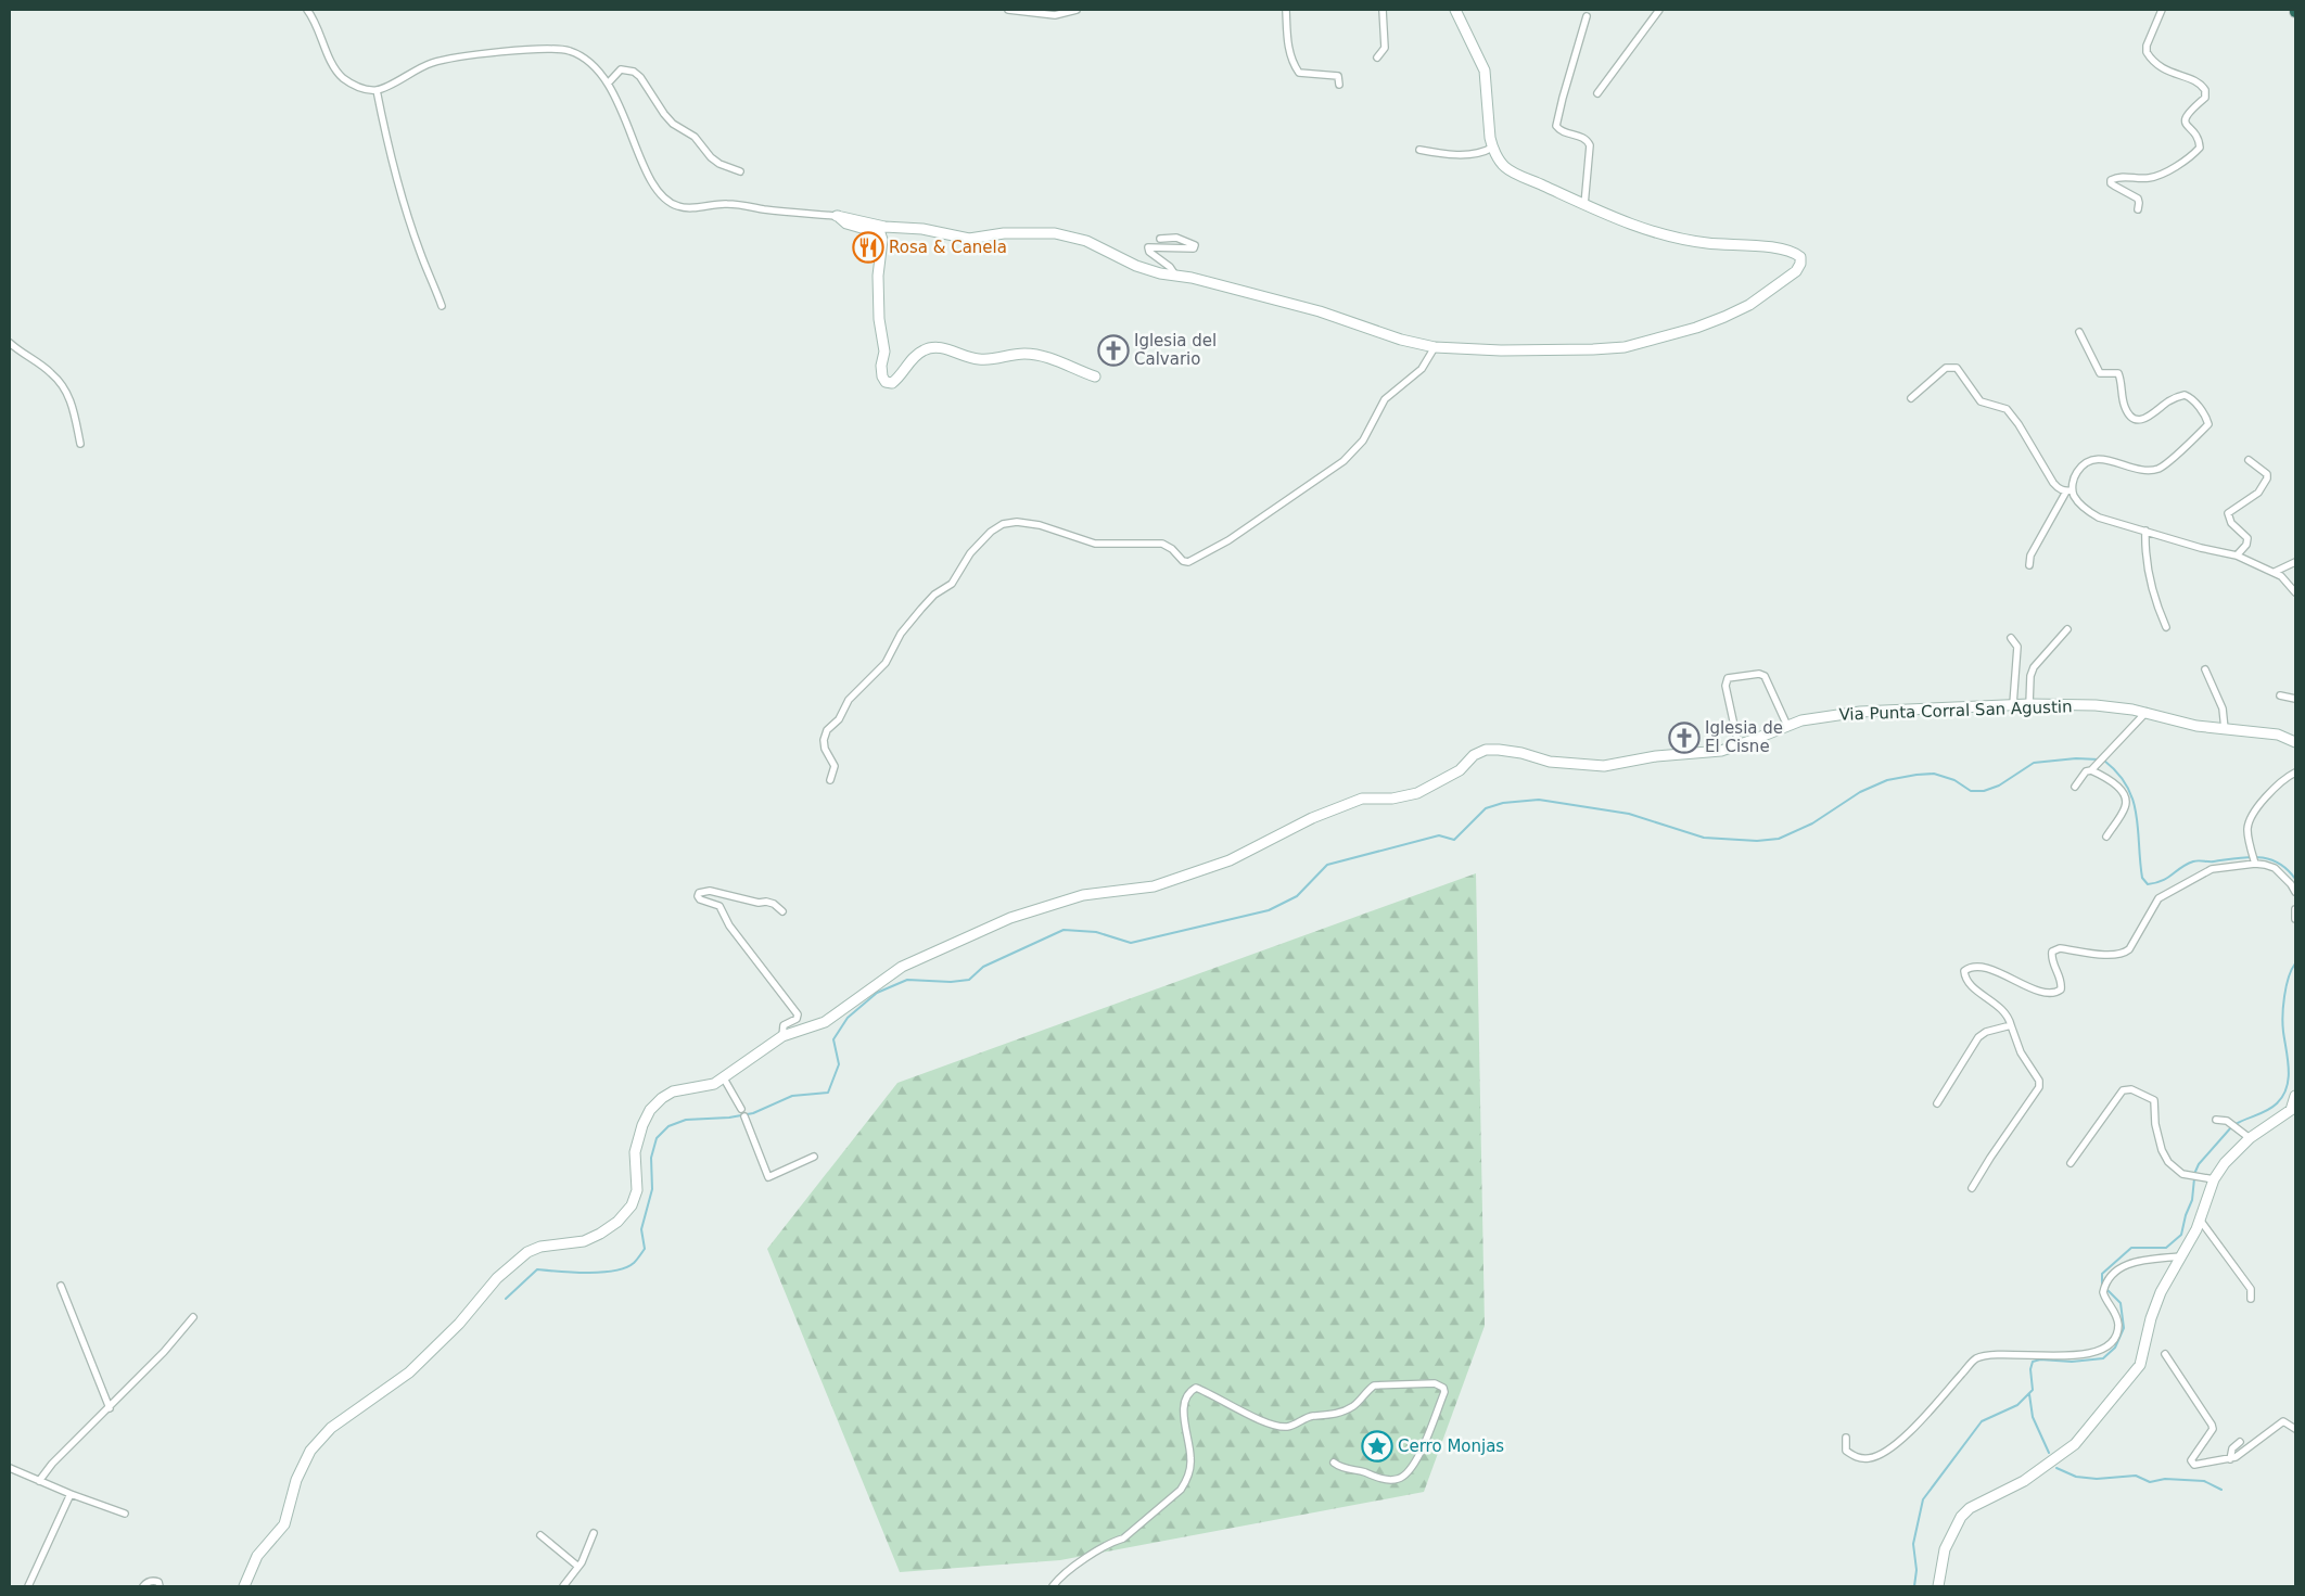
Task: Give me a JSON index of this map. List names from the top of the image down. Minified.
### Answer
{"streets":{"street":["Via Punta Corral San Agustin"]},"places":{"restaurant":["Rosa & Canela"],"church":["Iglesia del Calvario","Iglesia de El Cisne"],"place":["Cerro Monjas"]}}
